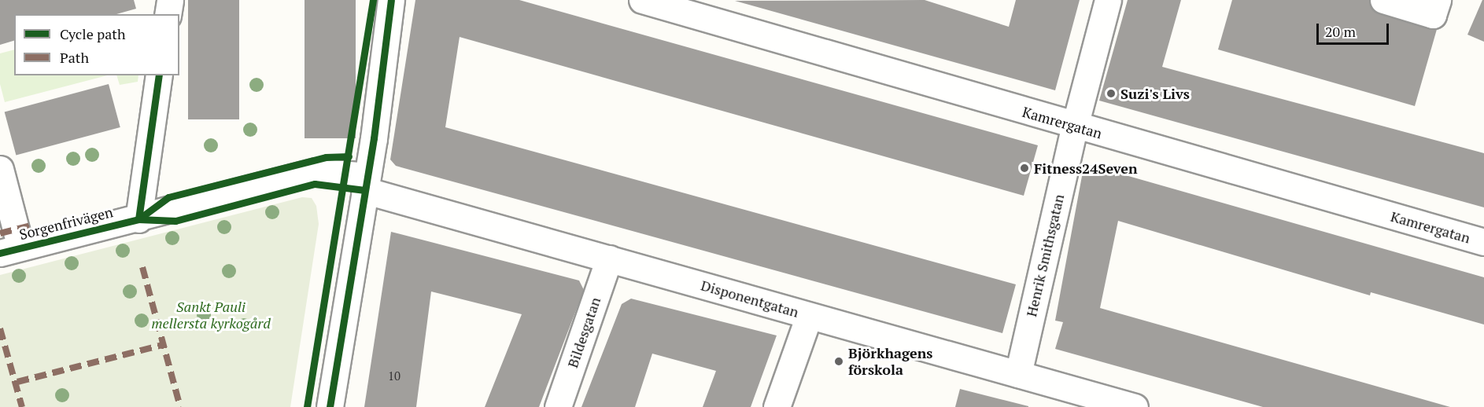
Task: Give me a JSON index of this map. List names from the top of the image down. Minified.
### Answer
{"streets":{"street":["Kamrergatan","Sorgenfrivägen","Henrik Smithsgatan","Disponentgatan","Bildesgatan"]},"crossings":[["Kamrergatan","Henrik Smithsgatan"],["Sorgenfrivägen","Disponentgatan"],["Henrik Smithsgatan","Disponentgatan"],["Disponentgatan","Bildesgatan"]],"parks":["Sankt Pauli mellersta kyrkogård"],"places":["Suzi's Livs","Fitness24Seven","Björkhagens förskola"],"house_numbers":["10"],"legend":["Cycle path","Path"],"scale_bar":"20 m"}
